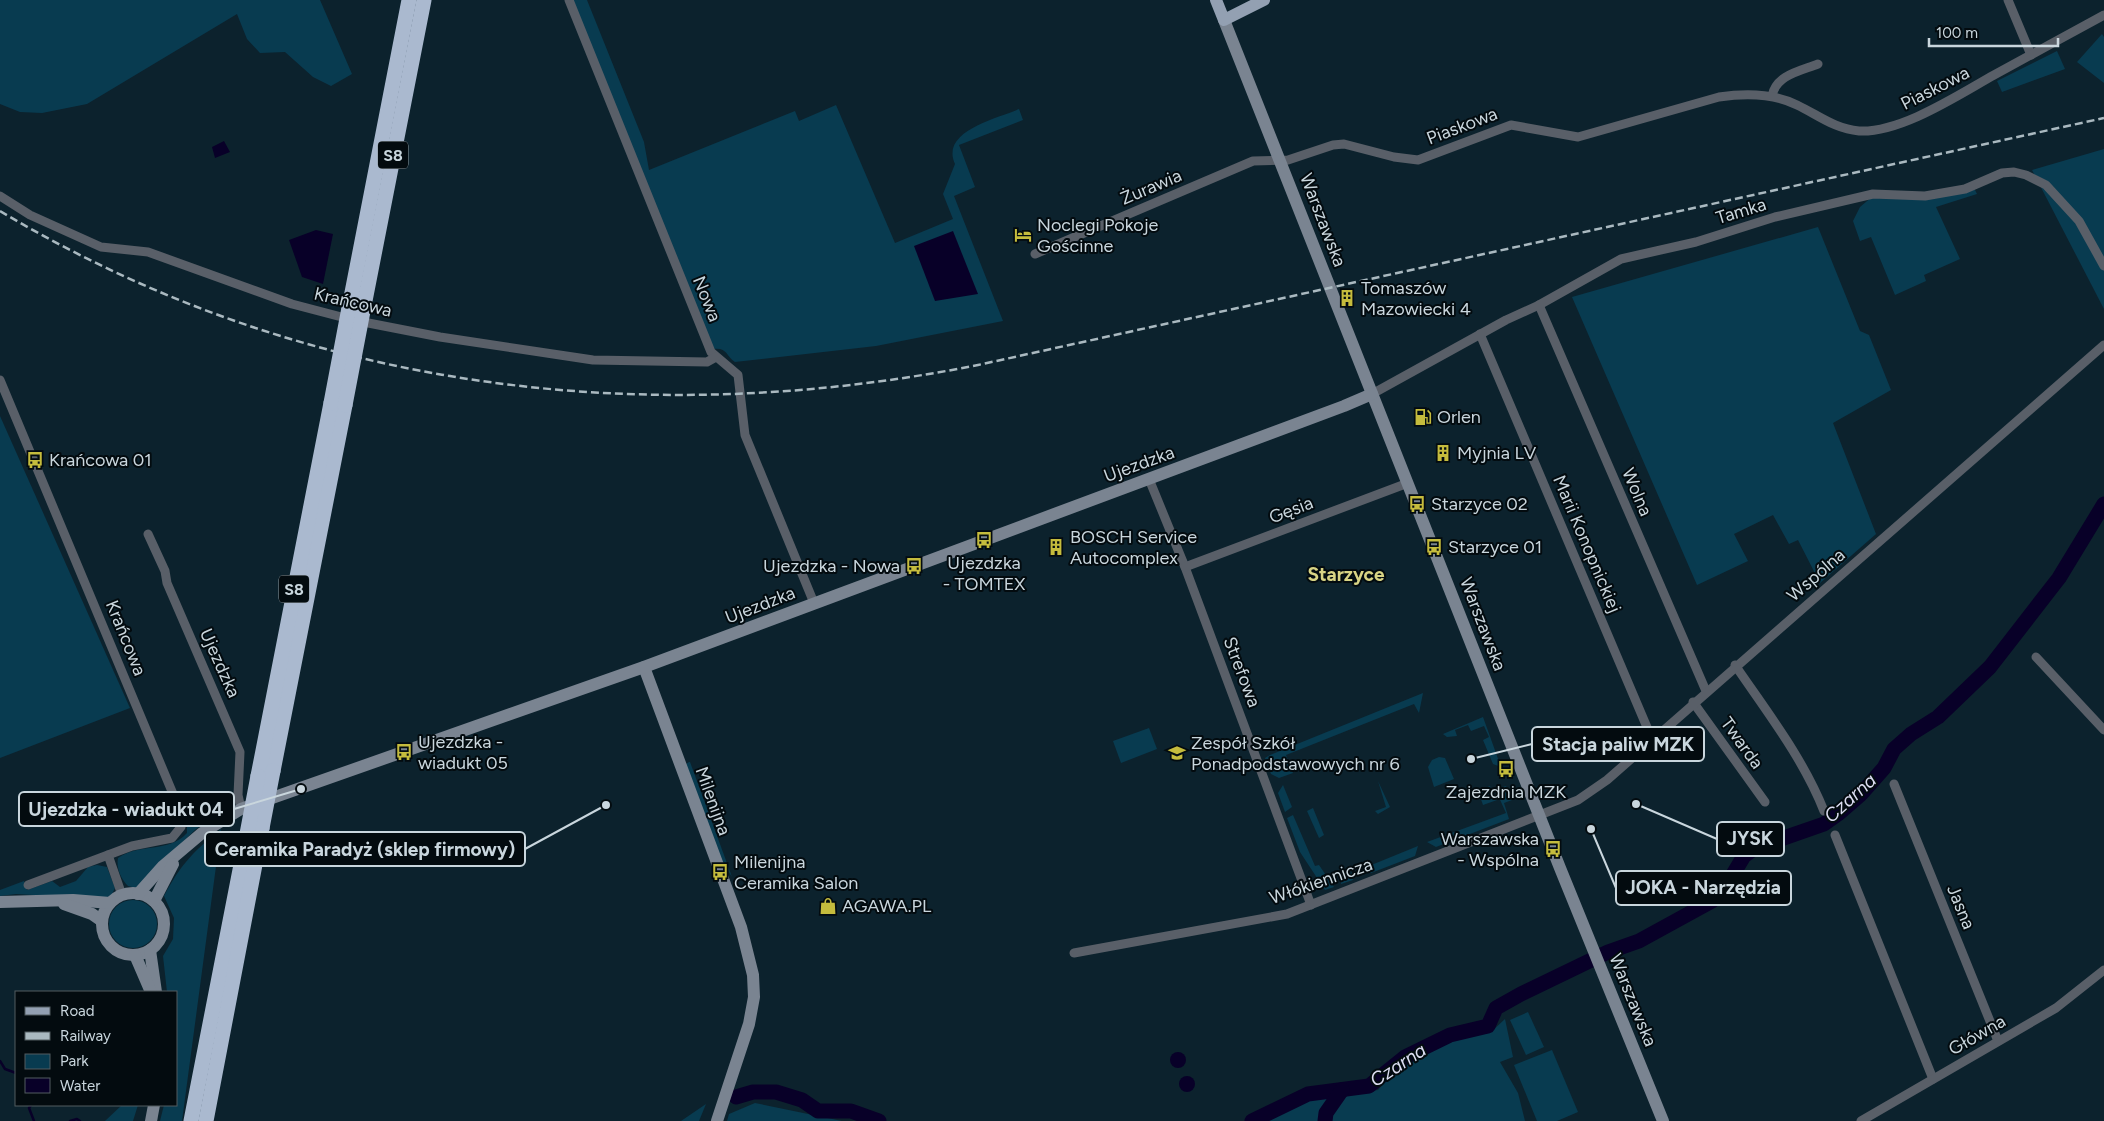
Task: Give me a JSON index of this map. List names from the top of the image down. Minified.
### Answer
{"streets":{"highway":["S8"],"main road":["Warszawska","Ujezdzka","Milenijna"],"street":["Piaskowa","Żurawia","Tamka","Nowa","Krańcowa","Wolna","Gęsia","Marii Konopnickiej","Wspólna","Strefowa","Twarda","Włókiennicza","Jasna","Główna"]},"crossings":[["Piaskowa","Żurawia"],["Piaskowa","Warszawska"],["Żurawia","Warszawska"],["Tamka","Warszawska"],["Tamka","Ujezdzka"],["Tamka","Wolna"],["Tamka","Marii Konopnickiej"],["Warszawska","Ujezdzka"],["Warszawska","Gęsia"],["Warszawska","Wspólna"],["Warszawska","Włókiennicza"],["Nowa","Krańcowa"],["Nowa","Ujezdzka"],["Ujezdzka","Strefowa"],["Ujezdzka","Milenijna"],["Wolna","Wspólna"],["Gęsia","Strefowa"],["Marii Konopnickiej","Wspólna"],["Wspólna","Twarda"],["Wspólna","Włókiennicza"],["Strefowa","Włókiennicza"],["Jasna","Główna"]],"districts":["Starzyce"],"water":["Czarna"],"places":{"hotel":["Noclegi Pokoje Gościnne"],"building":["Tomaszów Mazowiecki 4","Myjnia LV","BOSCH Service Autocomplex"],"fuel station":["Orlen"],"bus stop":["Krańcowa 01","Starzyce 02","Ujezdzka - TOMTEX","Starzyce 01","Ujezdzka - Nowa","Ujezdzka - wiadukt 05","Zajezdnia MZK","Warszawska - Wspólna","Milenijna Ceramika Salon"],"school or university":["Zespół Szkół Ponadpodstawowych nr 6"],"other":["Stacja paliw MZK","Ujezdzka - wiadukt 04","JYSK","Ceramika Paradyż (sklep firmowy)","JOKA - Narzędzia"],"shop":["AGAWA.PL"]},"legend":["Road","Railway","Park","Water"],"scale_bar":"100 m"}
